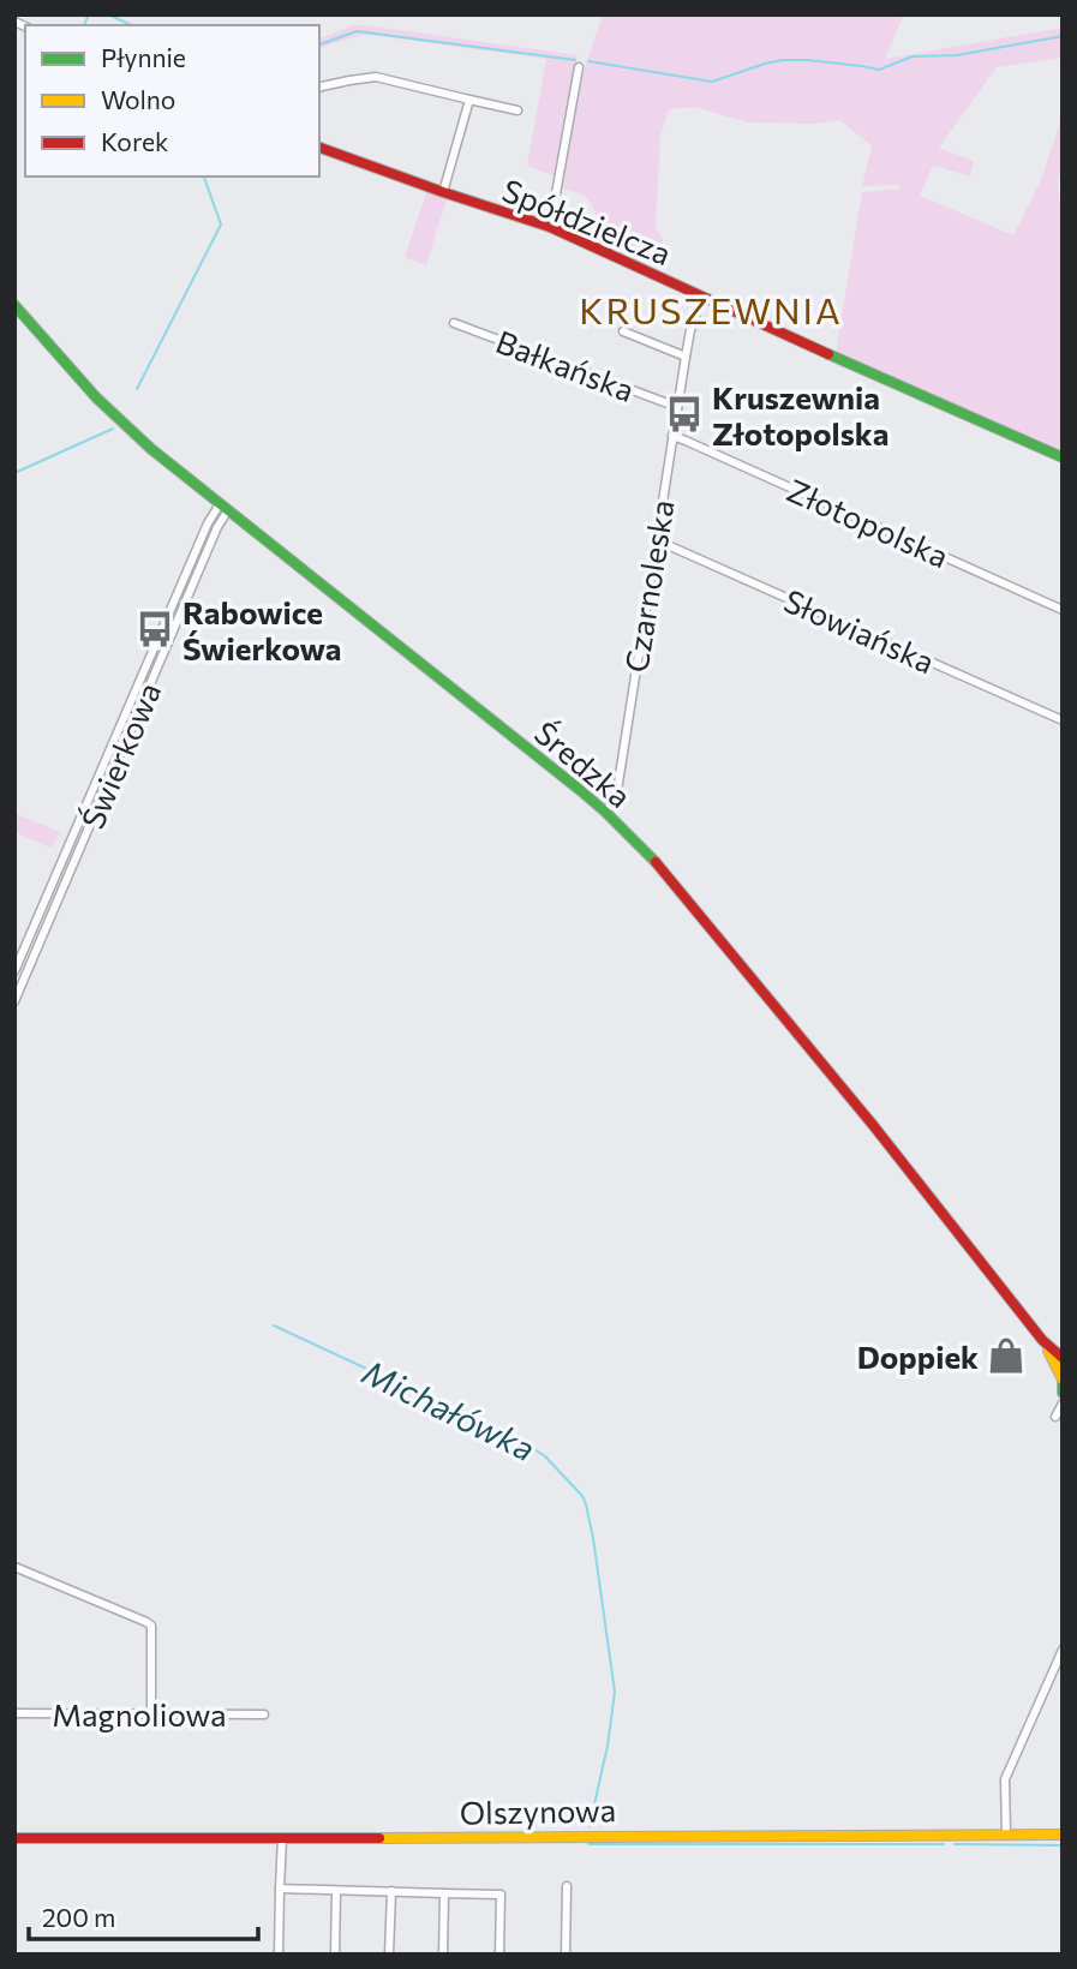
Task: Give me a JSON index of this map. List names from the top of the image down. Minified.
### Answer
{"streets":{"street":["Spółdzielcza","Bałkańska","Złotopolska","Czarnoleska","Słowiańska","Świerkowa","Średzka","Magnoliowa","Olszynowa"]},"crossings":[["Spółdzielcza","Czarnoleska"],["Bałkańska","Czarnoleska"],["Złotopolska","Czarnoleska"],["Czarnoleska","Słowiańska"],["Czarnoleska","Średzka"],["Świerkowa","Średzka"]],"districts":["KRUSZEWNIA"],"water":["Michałówka"],"places":{"bus stop":["Kruszewnia Złotopolska","Rabowice Świerkowa"],"shop":["Doppiek"]},"legend":["Płynnie","Wolno","Korek"],"scale_bar":"200 m"}
